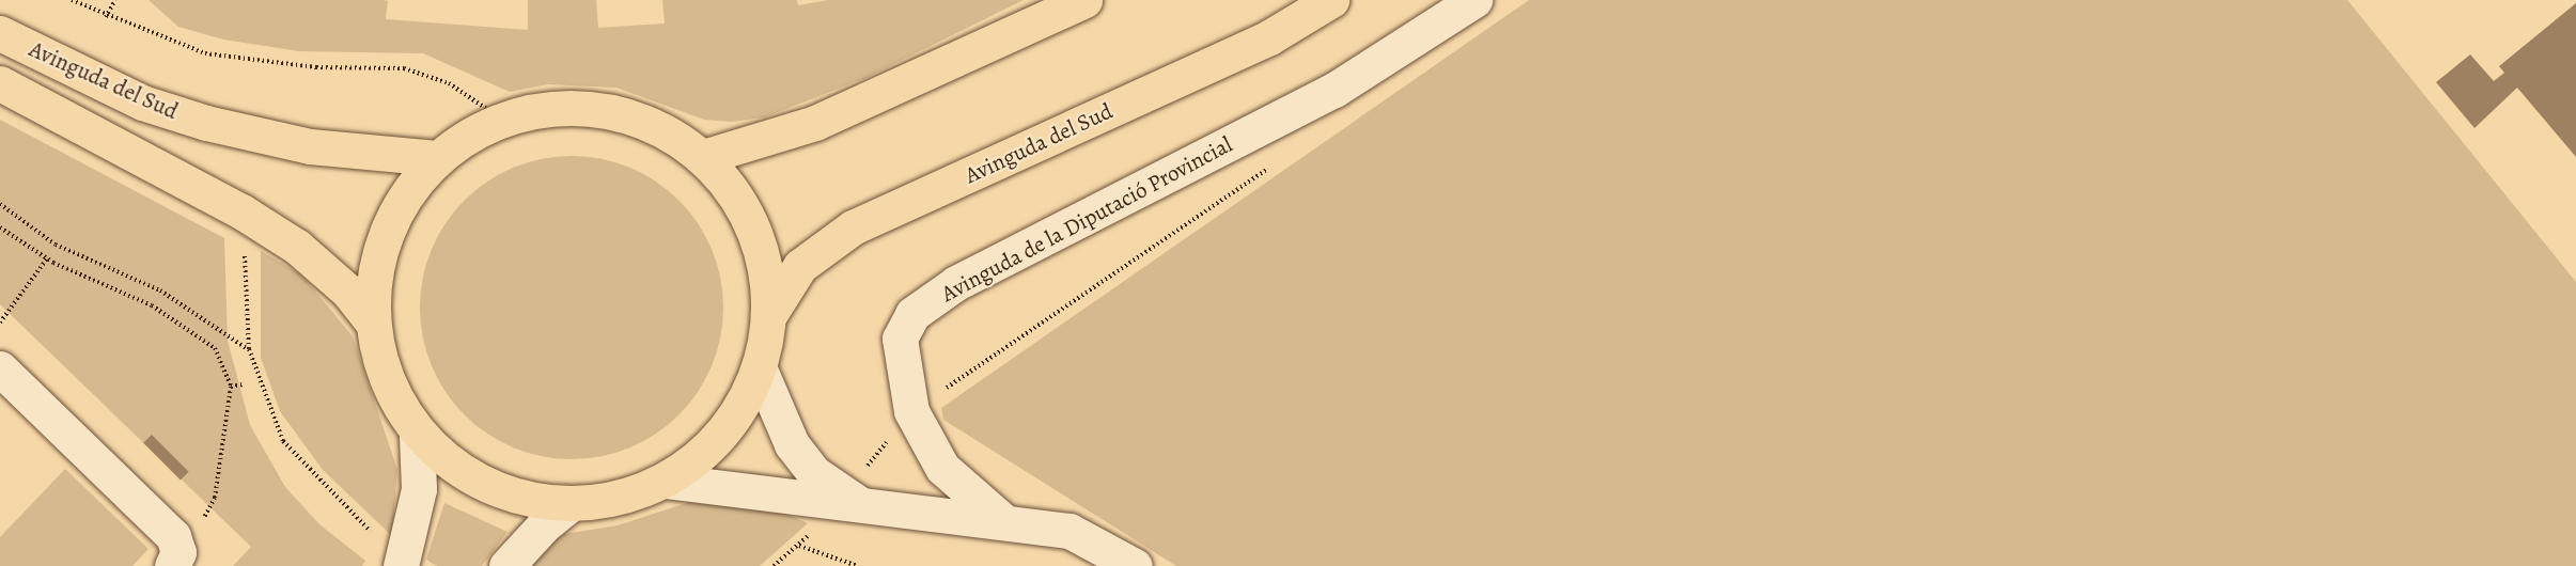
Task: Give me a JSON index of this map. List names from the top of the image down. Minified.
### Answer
{"streets":{"main road":["Avinguda del Sud"],"street":["Avinguda de la Diputació Provincial"]}}
